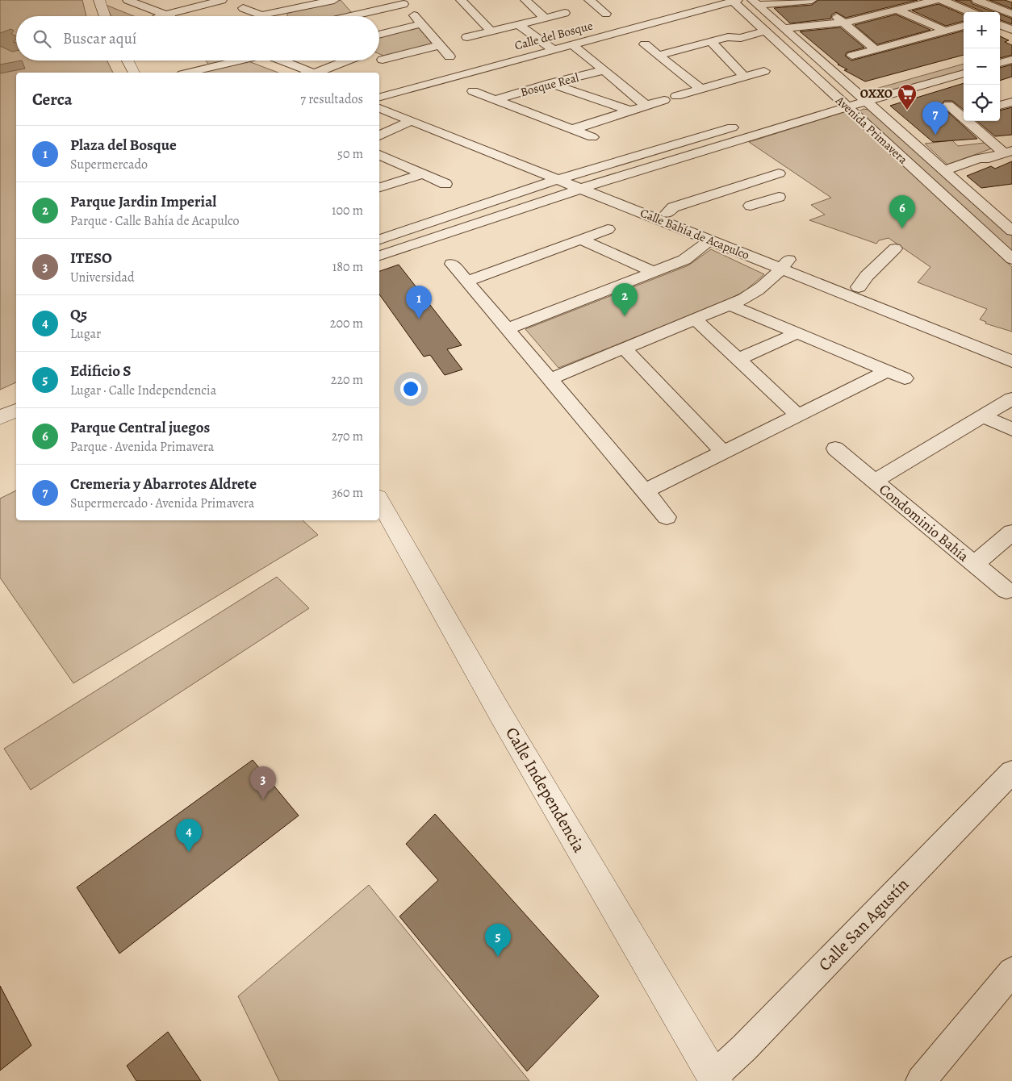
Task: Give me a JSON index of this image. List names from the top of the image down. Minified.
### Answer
{"streets":{"street":["Calle del Bosque","Bosque Real","Avenida Primavera","Calle Bahía de Acapulco","Condominio Bahía","Calle Independencia","Calle San Agustín"]},"crossings":[["Calle del Bosque","Bosque Real"],["Calle del Bosque","Avenida Primavera"],["Calle Independencia","Calle San Agustín"]],"places":{"supermarket":["OXXO"]},"page":{"map_buttons":["+","−"],"search":"Buscar aquí","heading":["Cerca","7 resultados"],"pins":["7","6","2","1","3","4","5"],"list":[{"mark":"1","name":"Plaza del Bosque","note":"Supermercado","value":"50 m"},{"mark":"2","name":"Parque Jardin Imperial","note":"Parque · Calle Bahía de Acapulco","value":"100 m"},{"mark":"3","name":"ITESO","note":"Universidad","value":"180 m"},{"mark":"4","name":"Q5","note":"Lugar","value":"200 m"},{"mark":"5","name":"Edificio S","note":"Lugar · Calle Independencia","value":"220 m"},{"mark":"6","name":"Parque Central juegos","note":"Parque · Avenida Primavera","value":"270 m"},{"mark":"7","name":"Cremeria y Abarrotes Aldrete","note":"Supermercado · Avenida Primavera","value":"360 m"}]}}
